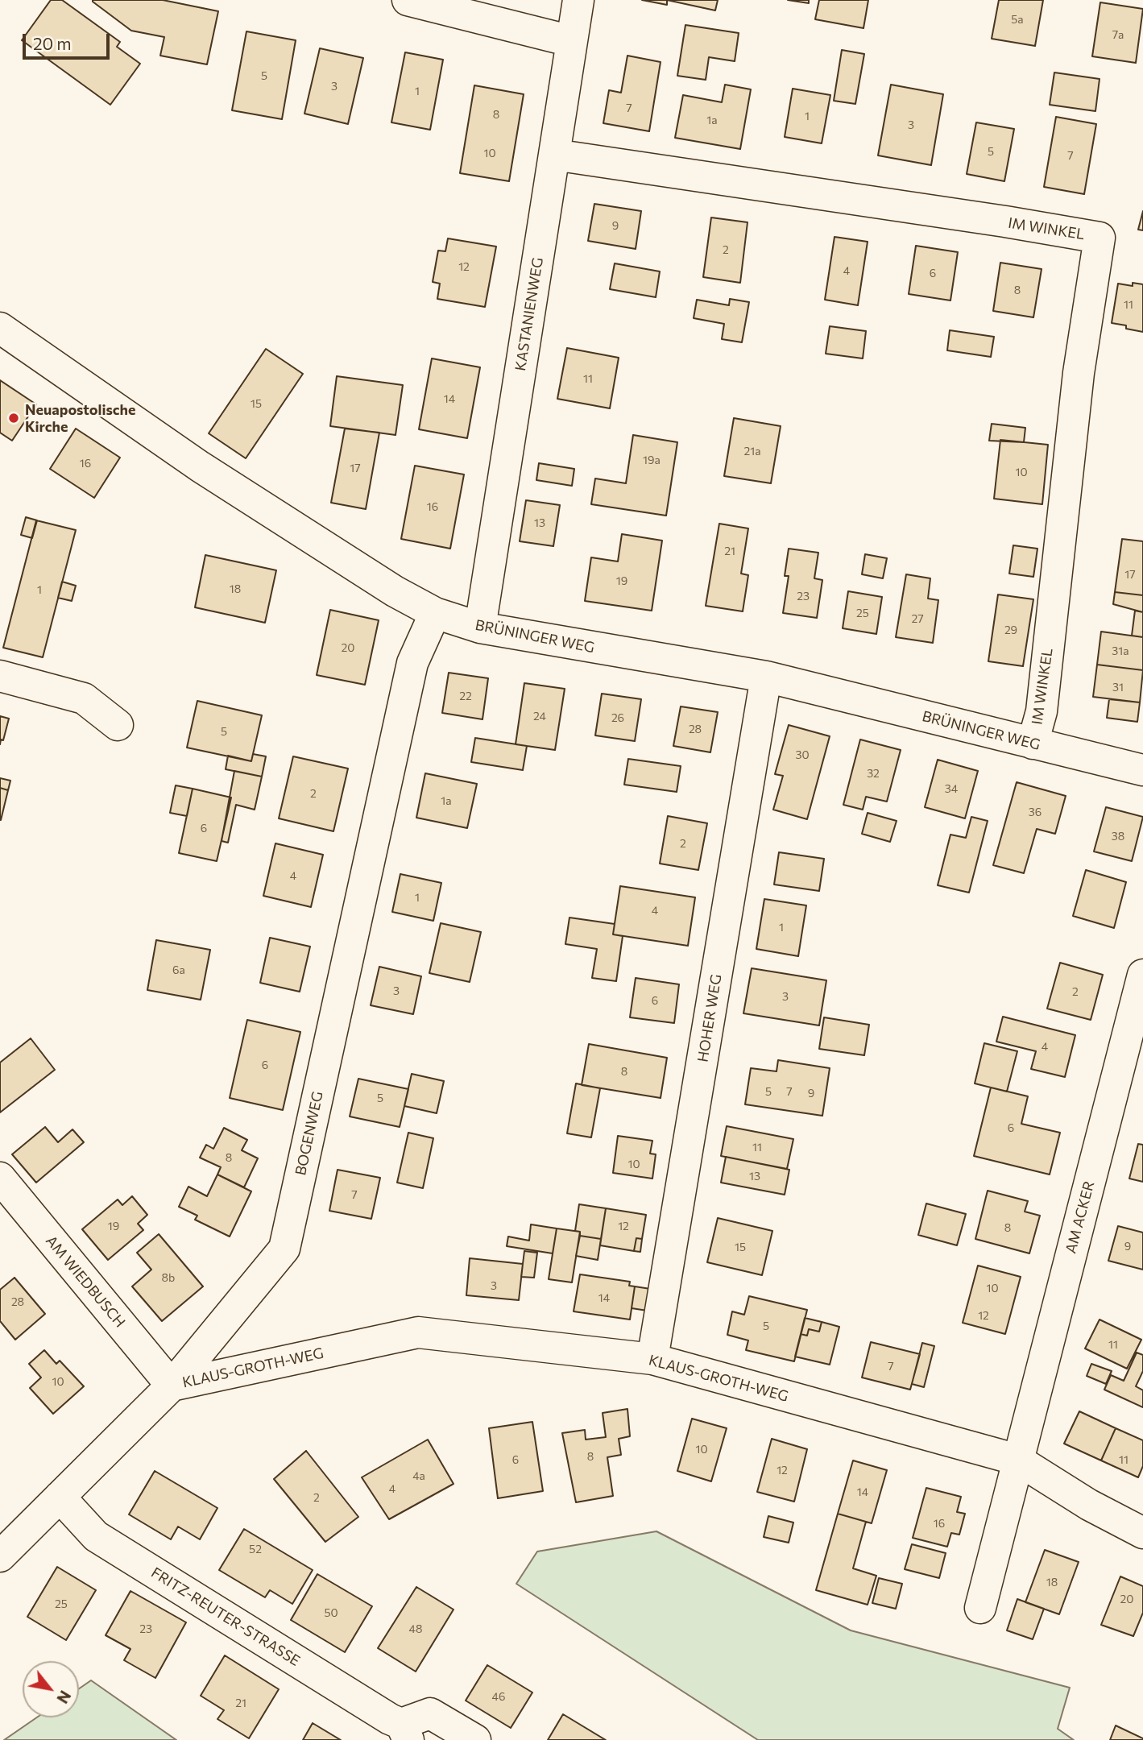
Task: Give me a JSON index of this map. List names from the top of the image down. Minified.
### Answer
{"streets":{"street":["IM WINKEL","KASTANIENWEG","BRÜNINGER WEG","HOHER WEG","BOGENWEG","AM ACKER","AM WIEDBUSCH","KLAUS-GROTH-WEG","FRITZ-REUTER-STRASSE"]},"crossings":[["IM WINKEL","KASTANIENWEG"],["IM WINKEL","BRÜNINGER WEG"],["KASTANIENWEG","BRÜNINGER WEG"],["BRÜNINGER WEG","HOHER WEG"],["BRÜNINGER WEG","BOGENWEG"],["HOHER WEG","KLAUS-GROTH-WEG"],["BOGENWEG","AM WIEDBUSCH"],["BOGENWEG","KLAUS-GROTH-WEG"],["BOGENWEG","FRITZ-REUTER-STRASSE"],["AM ACKER","KLAUS-GROTH-WEG"],["AM WIEDBUSCH","KLAUS-GROTH-WEG"]],"places":["Neuapostolische Kirche"],"house_numbers":["5a","7a","5","3","1","7","8","1","1a","3","5","10","7","9","2","12","4","6","8","11","11","14","15","21a","19a","16","17","10","16","13","21","17","19","18","1","23","25","27","29","20","31a","31","22","24","26","28","5","30","32","34","2","1a","36","6","38","2","4","1","4","1","6a","3","2","3","6","4","6","8","5","7","9","5","6","11","8","10","13","7","19","12","8","9","15","8b","3","10","14","28","12","5","11","7","10","10","8","6","11","12","4a","4","14","2","16","52","18","20","25","50","23","48","46","21"],"scale_bar":"20 m","north":"bottom right"}
